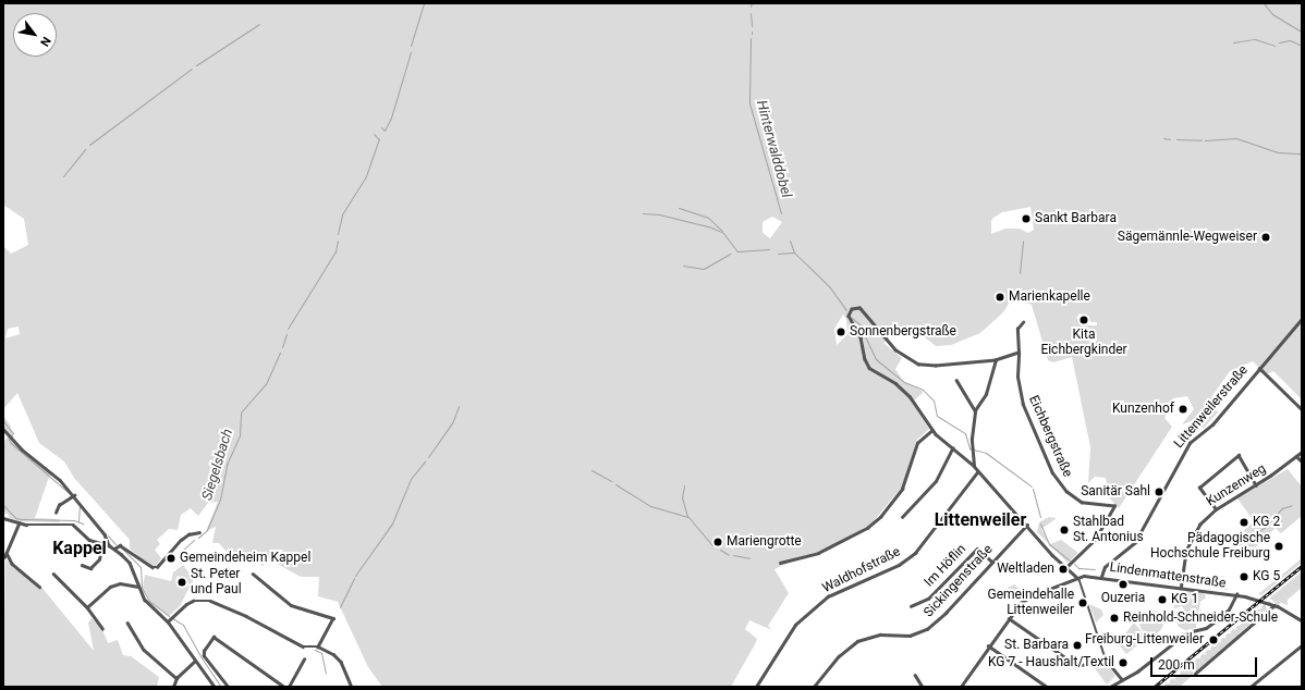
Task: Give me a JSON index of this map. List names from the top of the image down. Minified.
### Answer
{"streets":{"street":["Littenweilerstraße","Eichbergstraße","Kunzenweg","Im Höflin","Waldhofstraße","Lindenmattenstraße","Sickingenstraße"]},"crossings":[["Littenweilerstraße","Lindenmattenstraße"],["Kunzenweg","Lindenmattenstraße"],["Im Höflin","Sickingenstraße"]],"districts":["Littenweiler","Kappel"],"water":["Hinterwalddobel","Siegelsbach"],"places":["Sankt Barbara","Sägemännle-Wegweiser","Marienkapelle","Kita Eichbergkinder","Sonnenbergstraße","Kunzenhof","Sanitär Sahl","KG 2","Stahlbad St. Antonius","Mariengrotte","Pädagogische Hochschule Freiburg","Gemeindeheim Kappel","Weltladen","KG 5","St. Peter und Paul","Ouzeria","KG 1","Gemeindehalle Littenweiler","Reinhold-Schneider-Schule","Freiburg-Littenweiler","St. Barbara","KG 7 - Haushalt/Textil"],"scale_bar":"200 m","north":"bottom right"}
